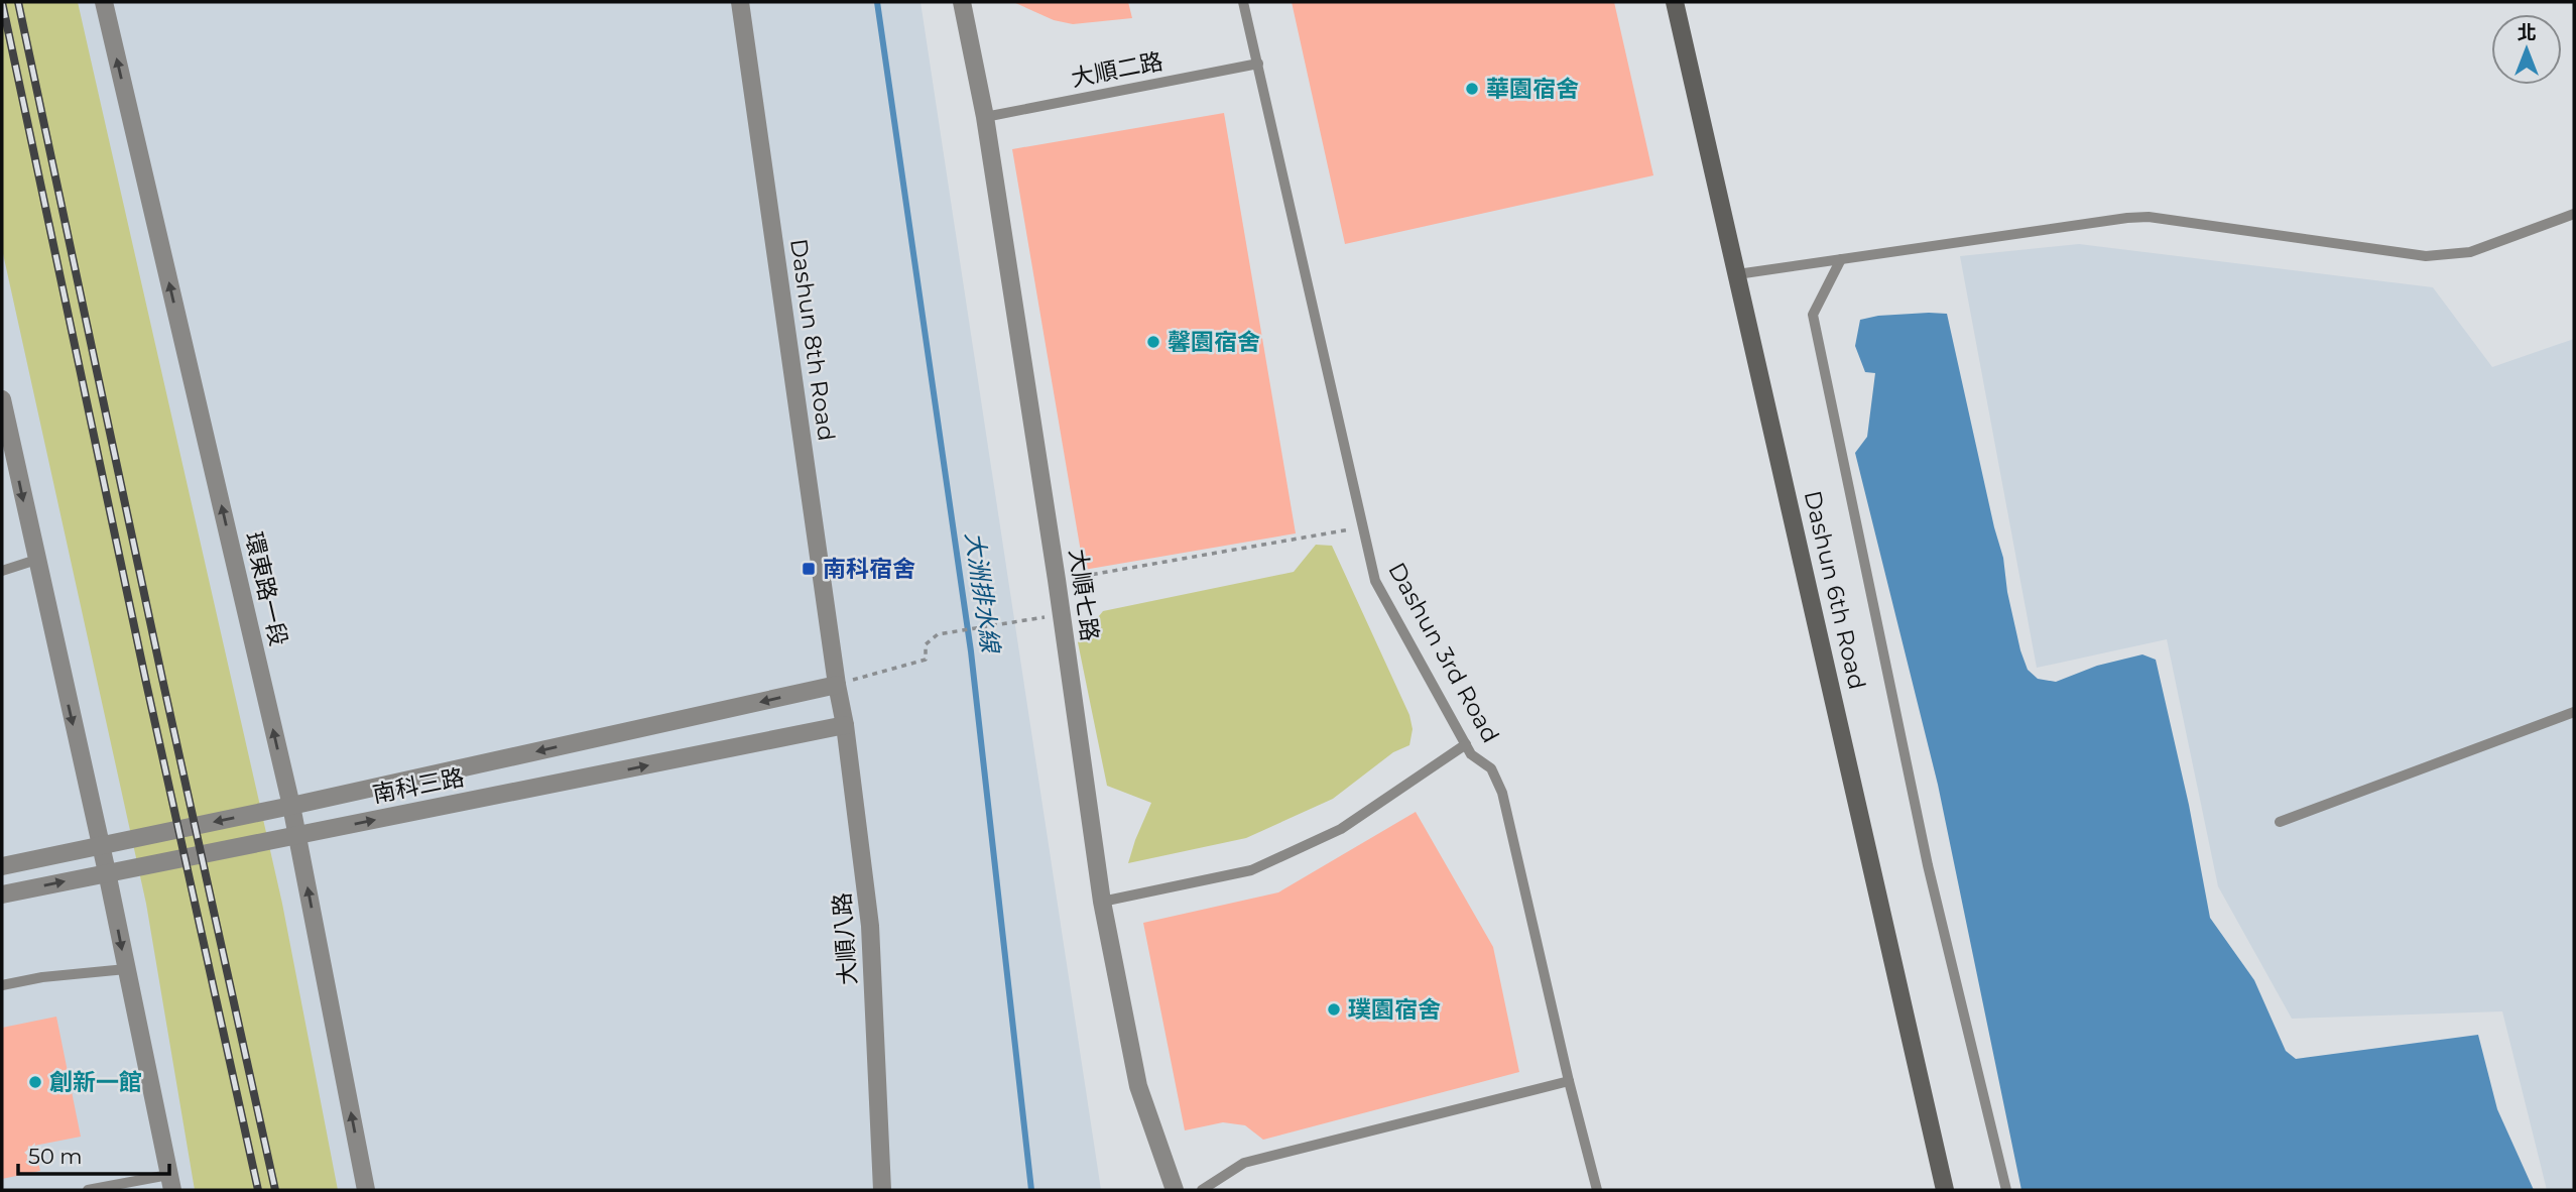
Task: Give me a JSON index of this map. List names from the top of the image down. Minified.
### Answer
{"streets":{"street":["Dashun 8th Road","環東路一段","Dashun 6th Road","大順七路","南科三路","大順八路"],"lane":["大順二路","Dashun 3rd Road"]},"crossings":[["大順二路","大順七路"],["大順二路","Dashun 3rd Road"],["Dashun 8th Road","南科三路"],["Dashun 8th Road","大順八路"],["環東路一段","南科三路"],["南科三路","大順八路"]],"one_way":["環東路一段"],"water":["大洲排水線"],"places":{"other":["華園宿舍","馨園宿舍","璞園宿舍","創新一館"],"transit":["南科宿舍"]},"scale_bar":"50 m","north":"top"}
